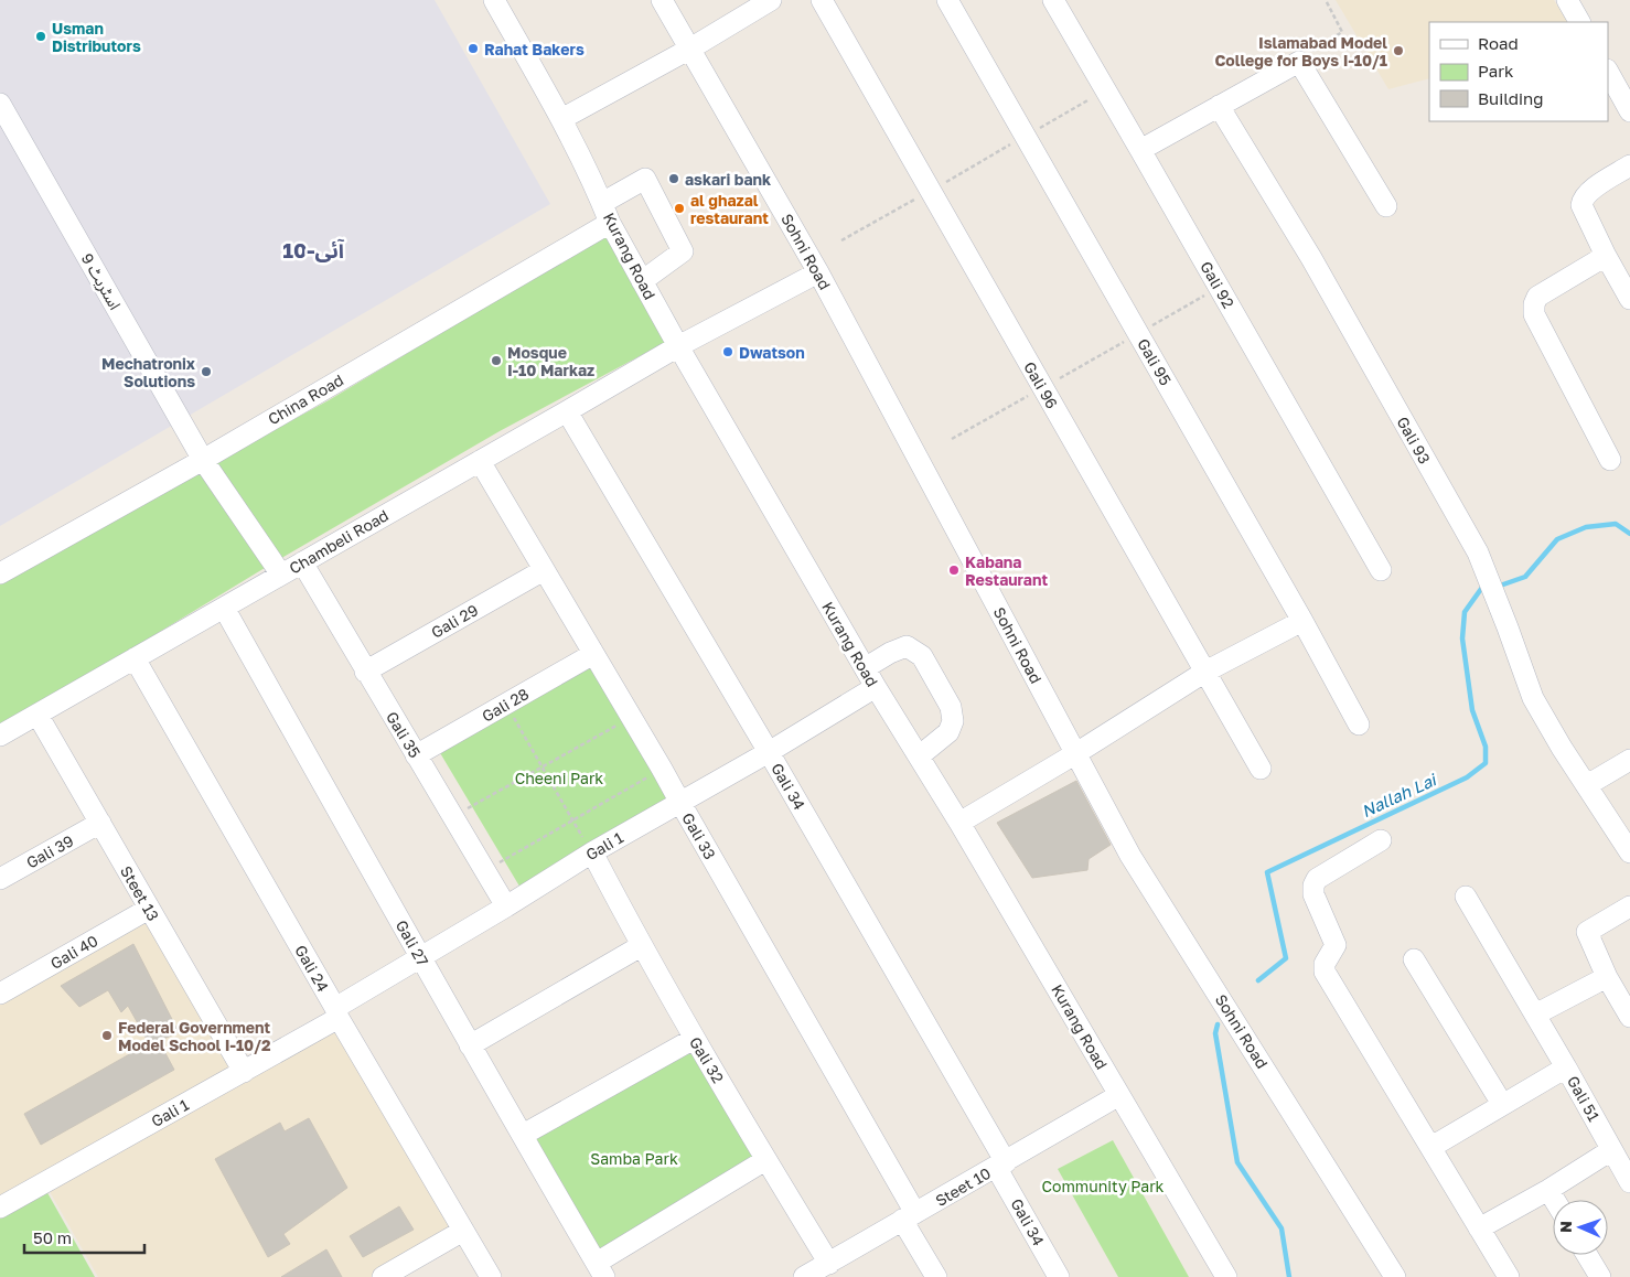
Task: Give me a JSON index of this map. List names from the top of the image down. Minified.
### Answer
{"streets":{"street":["Sohni Road","Kurang Road","اسٹریٹ 9","Gali 92","Gali 95","Gali 96","China Road","Gali 93","Chambeli Road","Gali 29","Gali 28","Gali 35","Gali 34","Gali 33","Gali 1","Gali 39","Steet 13","Gali 27","Gali 40","Gali 24","Gali 32","Gali 51","Steet 10"]},"crossings":[["Sohni Road","Chambeli Road"],["Kurang Road","China Road"],["Kurang Road","Chambeli Road"],["Kurang Road","Gali 1"],["Kurang Road","Steet 10"],["اسٹریٹ 9","China Road"],["اسٹریٹ 9","Chambeli Road"],["Chambeli Road","Gali 35"],["Chambeli Road","Gali 34"],["Chambeli Road","Gali 33"],["Chambeli Road","Steet 13"],["Chambeli Road","Gali 27"],["Chambeli Road","Gali 24"],["Gali 29","Gali 35"],["Gali 29","Gali 33"],["Gali 28","Gali 35"],["Gali 28","Gali 33"],["Gali 35","Gali 1"],["Gali 34","Gali 1"],["Gali 34","Steet 10"],["Gali 33","Gali 1"],["Gali 33","Steet 10"],["Gali 1","Steet 13"],["Gali 1","Gali 27"],["Gali 1","Gali 24"],["Gali 1","Gali 32"],["Gali 39","Steet 13"],["Steet 13","Gali 40"],["Gali 32","Steet 10"]],"districts":["آئی-10"],"water":["Nallah Lai"],"parks":["Cheeni Park","Samba Park","Community Park"],"places":["Usman Distributors","Rahat Bakers","Islamabad Model College for Boys I-10/1","askari bank","al ghazal restaurant","Dwatson","Mosque I-10 Markaz","Mechatronix Solutions","Kabana Restaurant","Federal Government Model School I-10/2"],"legend":["Road","Park","Building"],"scale_bar":"50 m","north":"left"}
